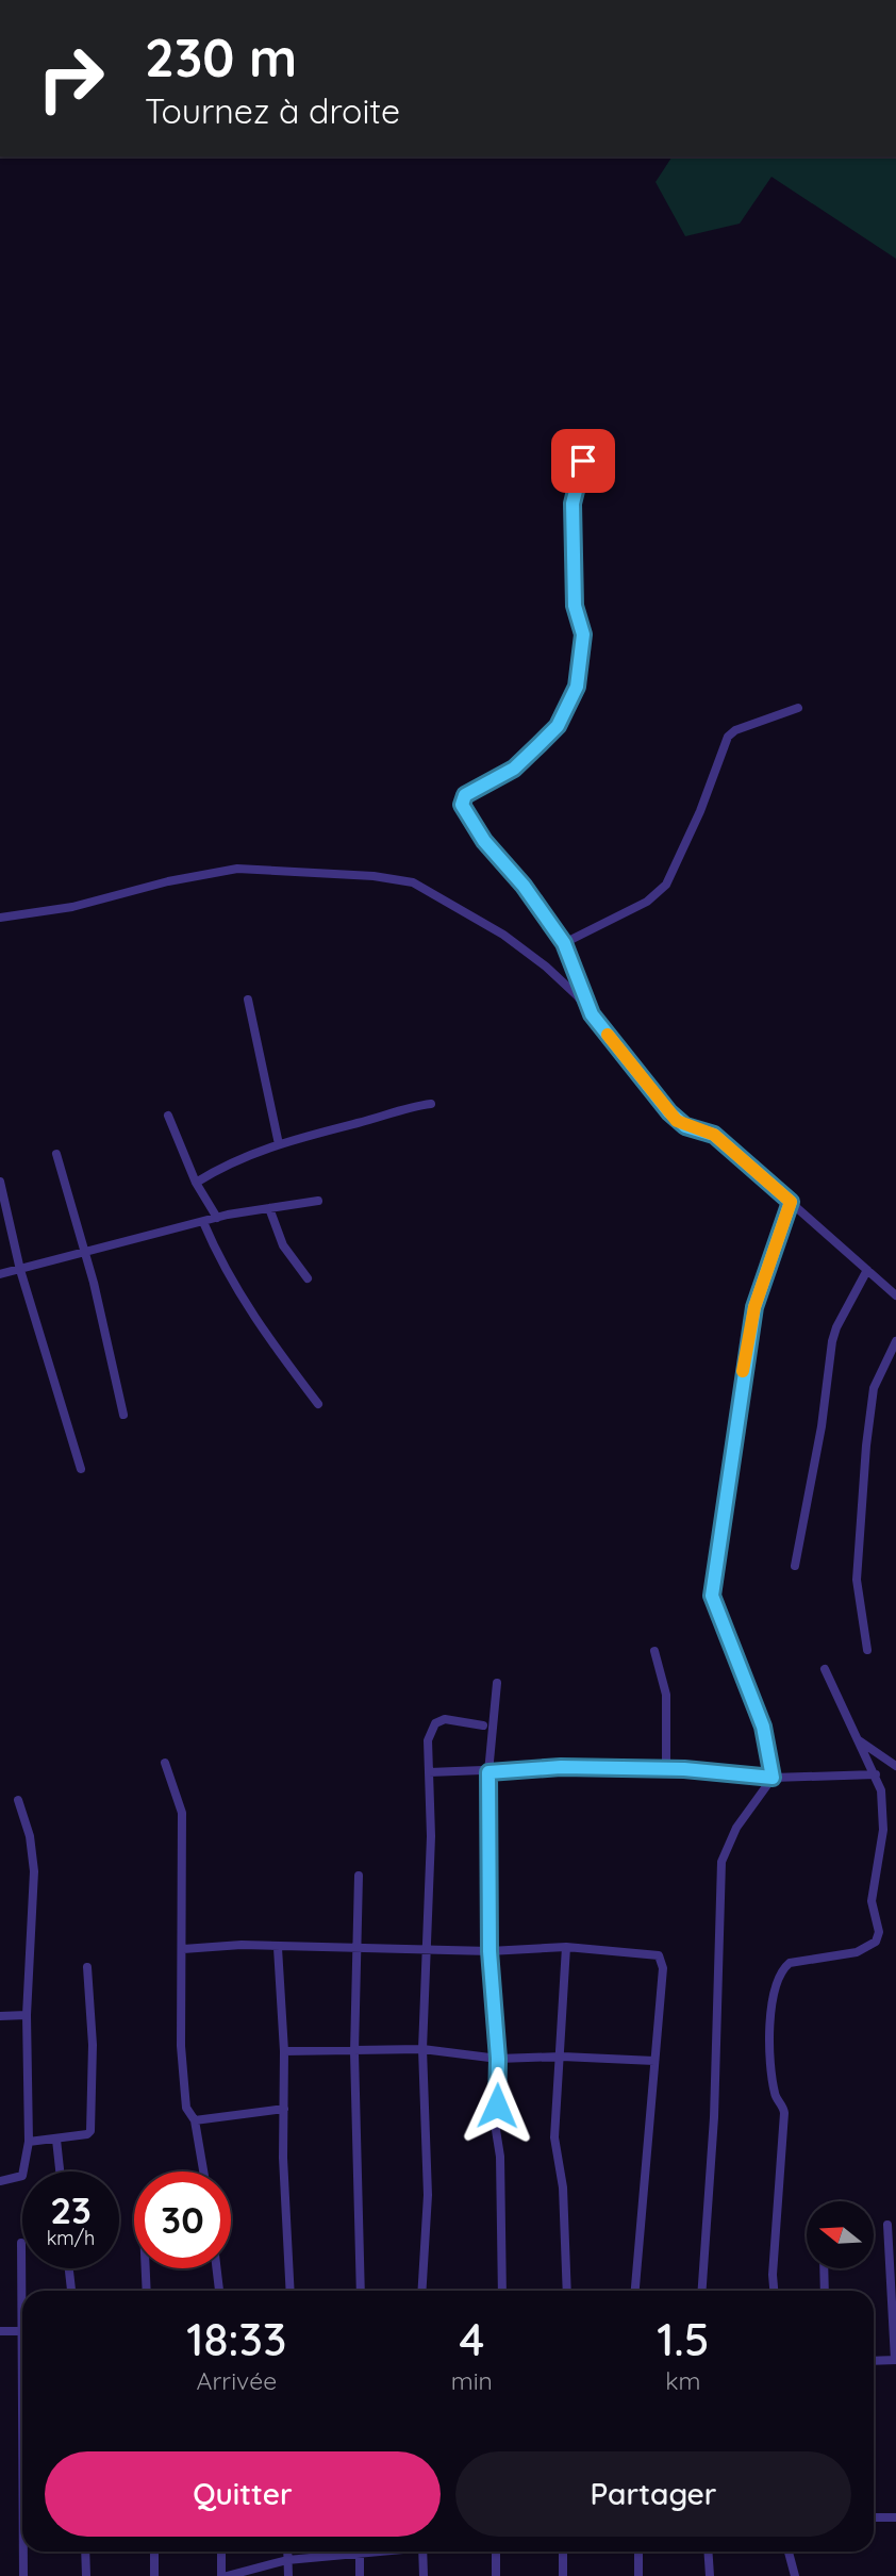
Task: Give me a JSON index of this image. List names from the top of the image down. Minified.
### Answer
{"north":"left","page":{"turn":["230 m","Tournez à droite"],"speed":"23 km/h","limit":"30","eta":["18:33","Arrivée","4","min","1.5","km"],"buttons":["Quitter","Partager"]}}
